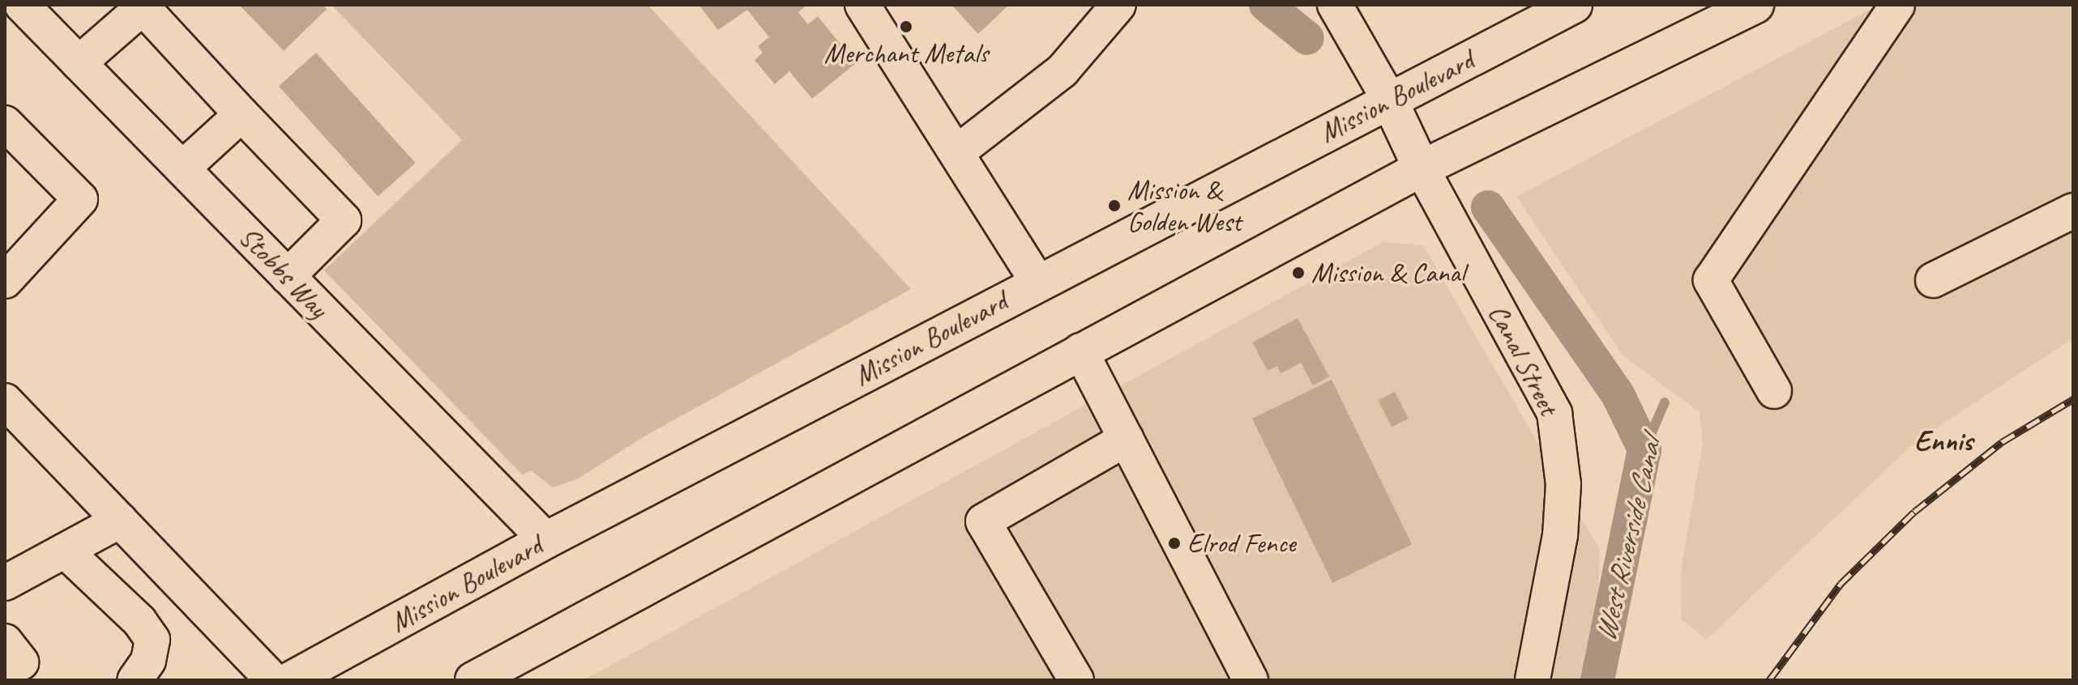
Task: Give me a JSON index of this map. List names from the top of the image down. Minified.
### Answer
{"streets":{"main road":["Mission Boulevard"],"street":["Stobbs Way","Canal Street"]},"crossings":[["Mission Boulevard","Stobbs Way"]],"districts":["Ennis"],"water":["West Riverside Canal"],"places":["Merchant Metals","Mission & Golden West","Mission & Canal","Elrod Fence"]}
